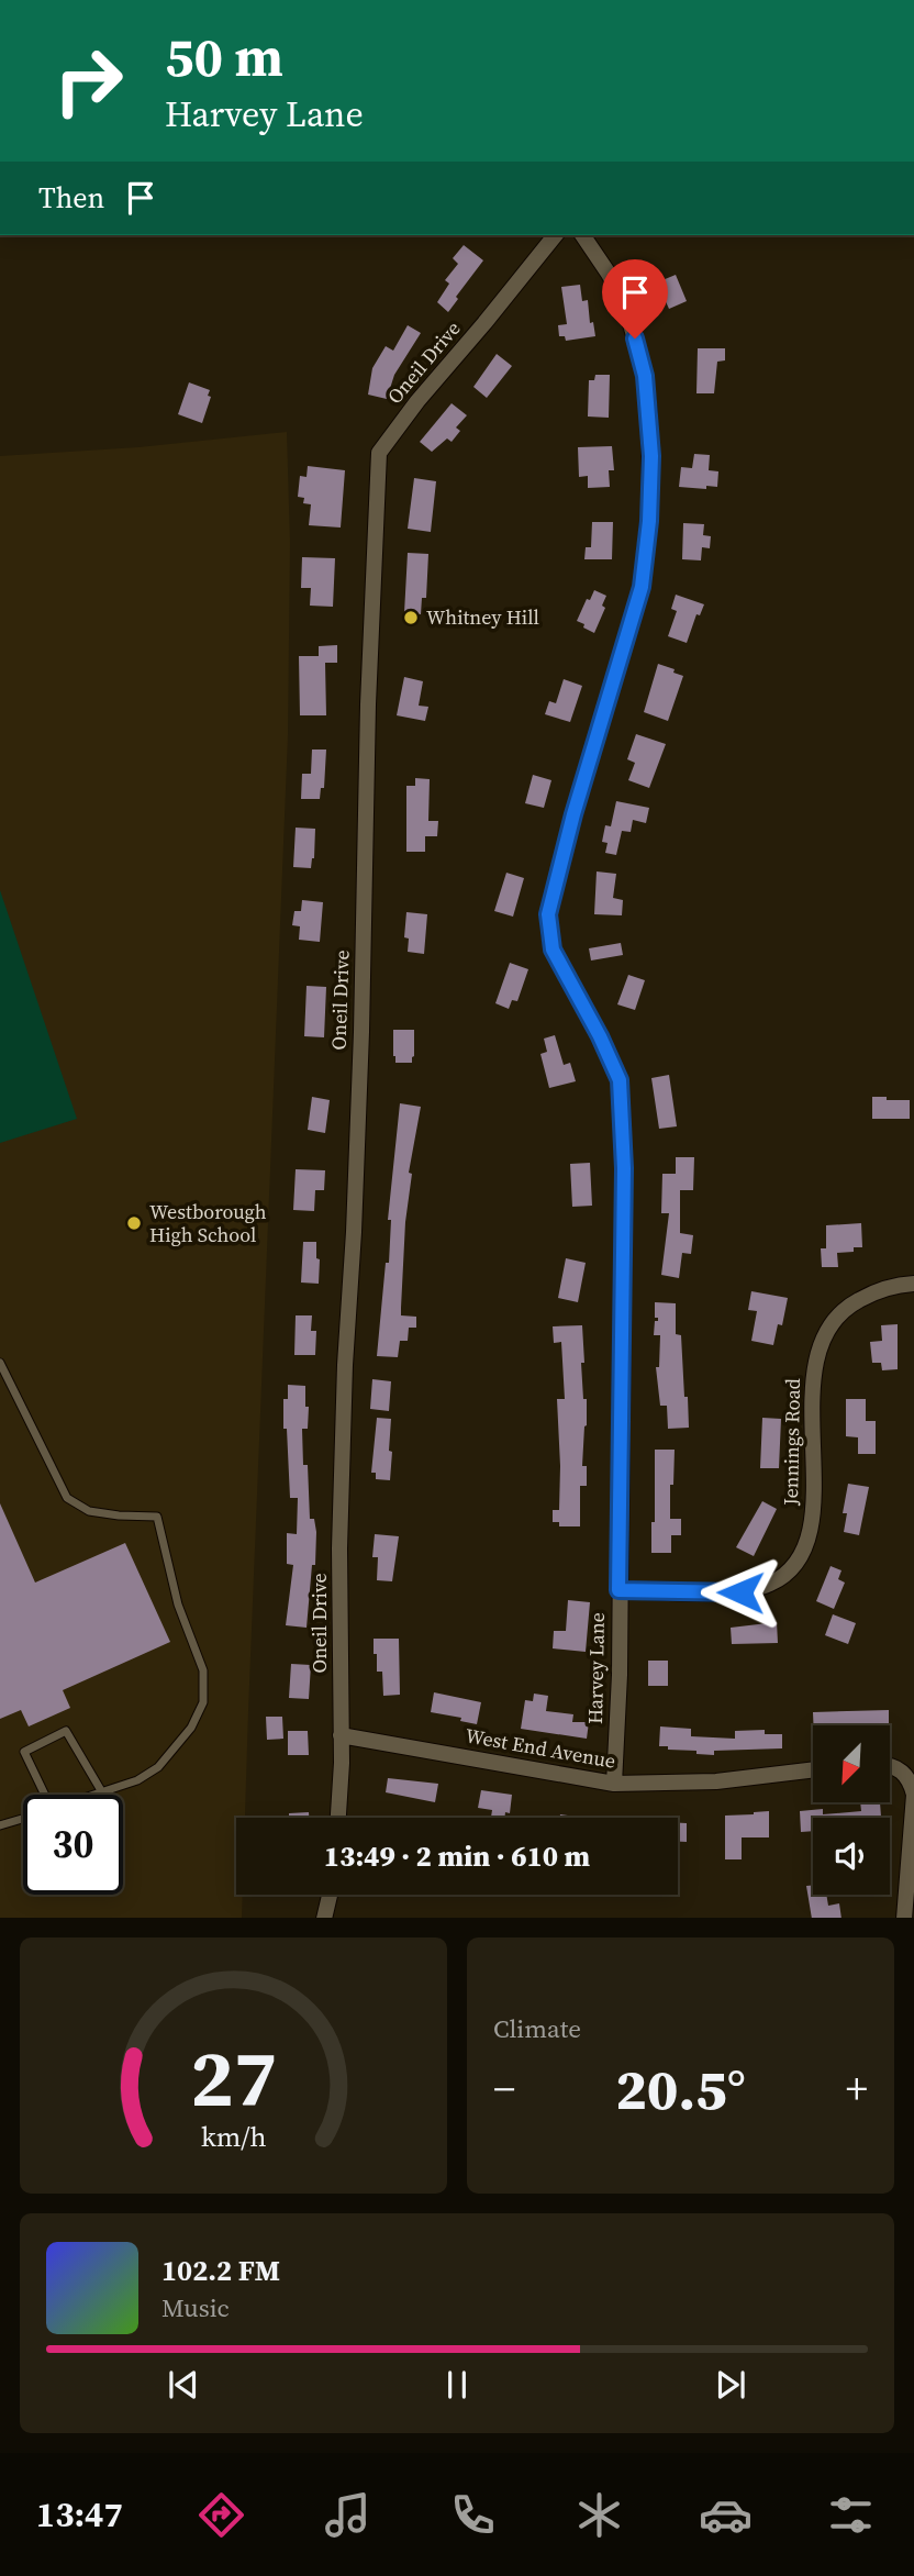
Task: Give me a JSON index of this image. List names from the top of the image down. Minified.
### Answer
{"streets":{"street":["Oneil Drive","Jennings Road","Harvey Lane","West End Avenue"]},"crossings":[["Oneil Drive","West End Avenue"],["Jennings Road","Harvey Lane"],["Harvey Lane","West End Avenue"]],"places":["Whitney Hill","Westborough High School"],"north":"bottom left","page":{"turn":["50 m","Harvey Lane"],"then":"Then","limit":"30","trip":"13:49 · 2 min · 610 m","tile":"Climate","heat":["−","20.5°","+"],"song":["102.2 FM","Music"],"tabs":"13:47","gauge":["27","km/h"]}}
